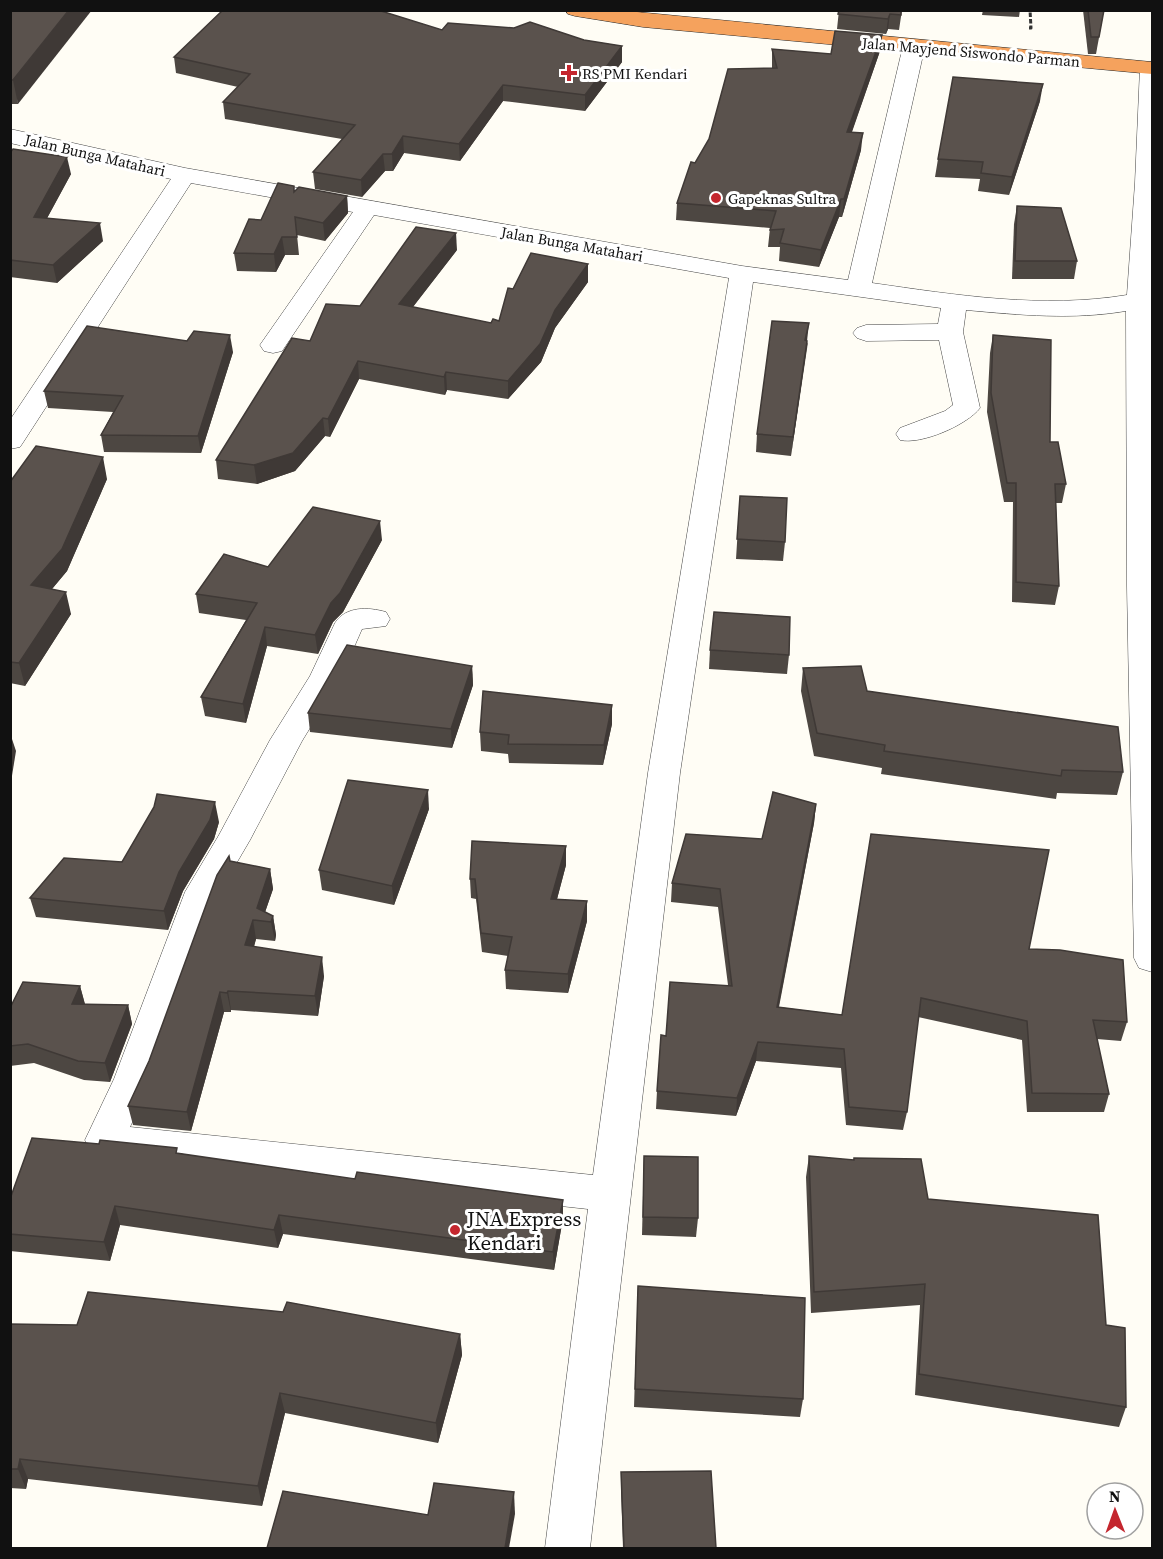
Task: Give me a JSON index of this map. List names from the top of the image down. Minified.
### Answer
{"streets":{"highway":["Jalan Mayjend Siswondo Parman"],"street":["Jalan Bunga Matahari"]},"places":{"health":["RS PMI Kendari"],"other":["Gapeknas Sultra","JNA Express Kendari"]},"north":"top"}
